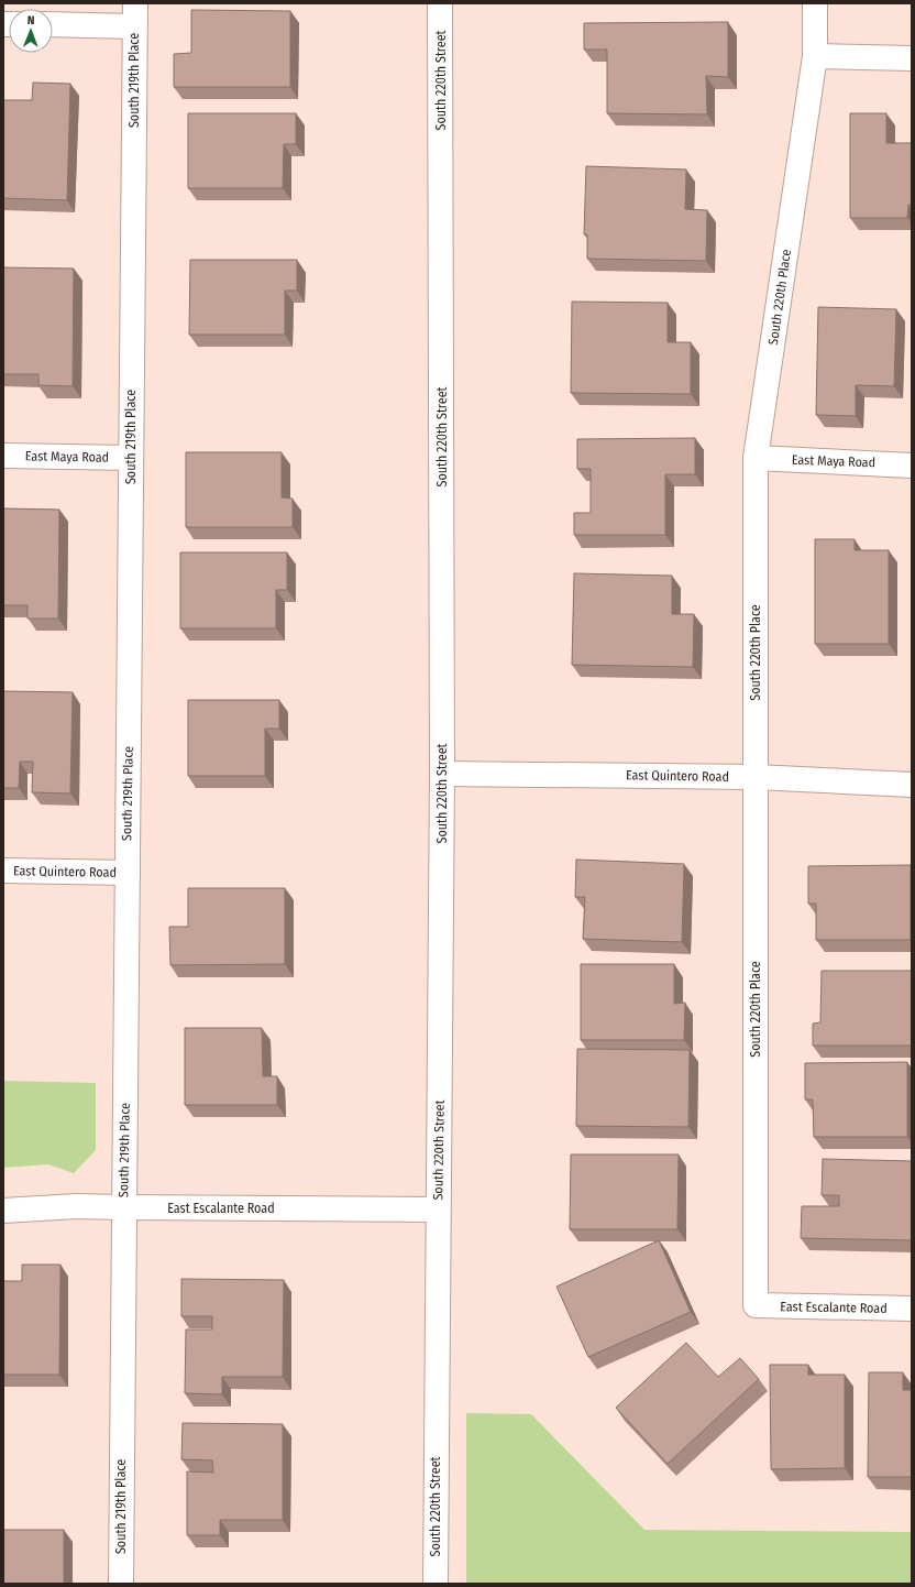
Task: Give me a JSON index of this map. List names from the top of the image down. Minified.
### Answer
{"streets":{"street":["South 219th Place","South 220th Street","South 220th Place","East Maya Road","East Quintero Road","East Escalante Road"]},"crossings":[["South 219th Place","East Maya Road"],["South 219th Place","East Quintero Road"],["South 219th Place","East Escalante Road"],["South 220th Street","East Quintero Road"],["South 220th Street","East Escalante Road"],["South 220th Place","East Maya Road"],["South 220th Place","East Quintero Road"],["South 220th Place","East Escalante Road"]],"north":"top"}
